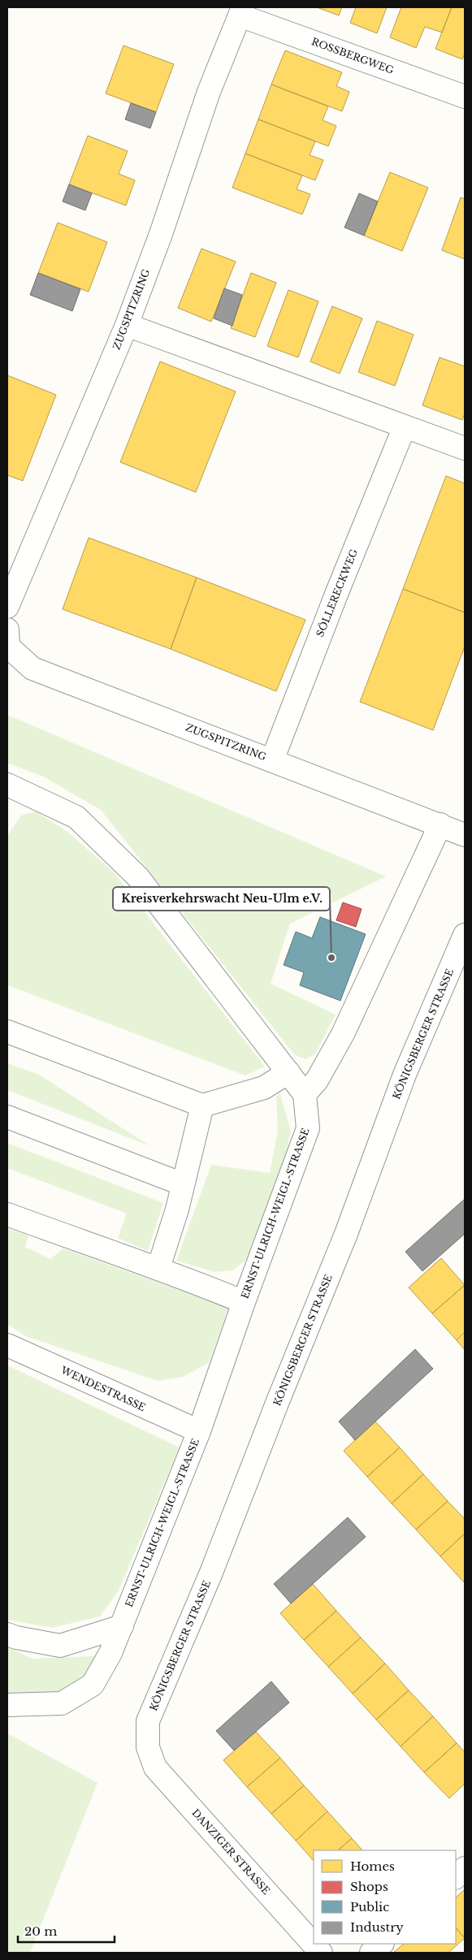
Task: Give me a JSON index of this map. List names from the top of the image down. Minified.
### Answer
{"streets":{"street":["ROSSBERGWEG","ZUGSPITZRING","SÖLLERECKWEG","KÖNIGSBERGER STRASSE","ERNST-ULRICH-WEIGL-STRASSE","WENDESTRASSE","DANZIGER STRASSE"]},"crossings":[["ROSSBERGWEG","ZUGSPITZRING"],["ZUGSPITZRING","SÖLLERECKWEG"],["KÖNIGSBERGER STRASSE","DANZIGER STRASSE"],["ERNST-ULRICH-WEIGL-STRASSE","WENDESTRASSE"]],"places":["Kreisverkehrswacht Neu-Ulm e.V."],"legend":["Homes","Shops","Public","Industry"],"scale_bar":"20 m"}
